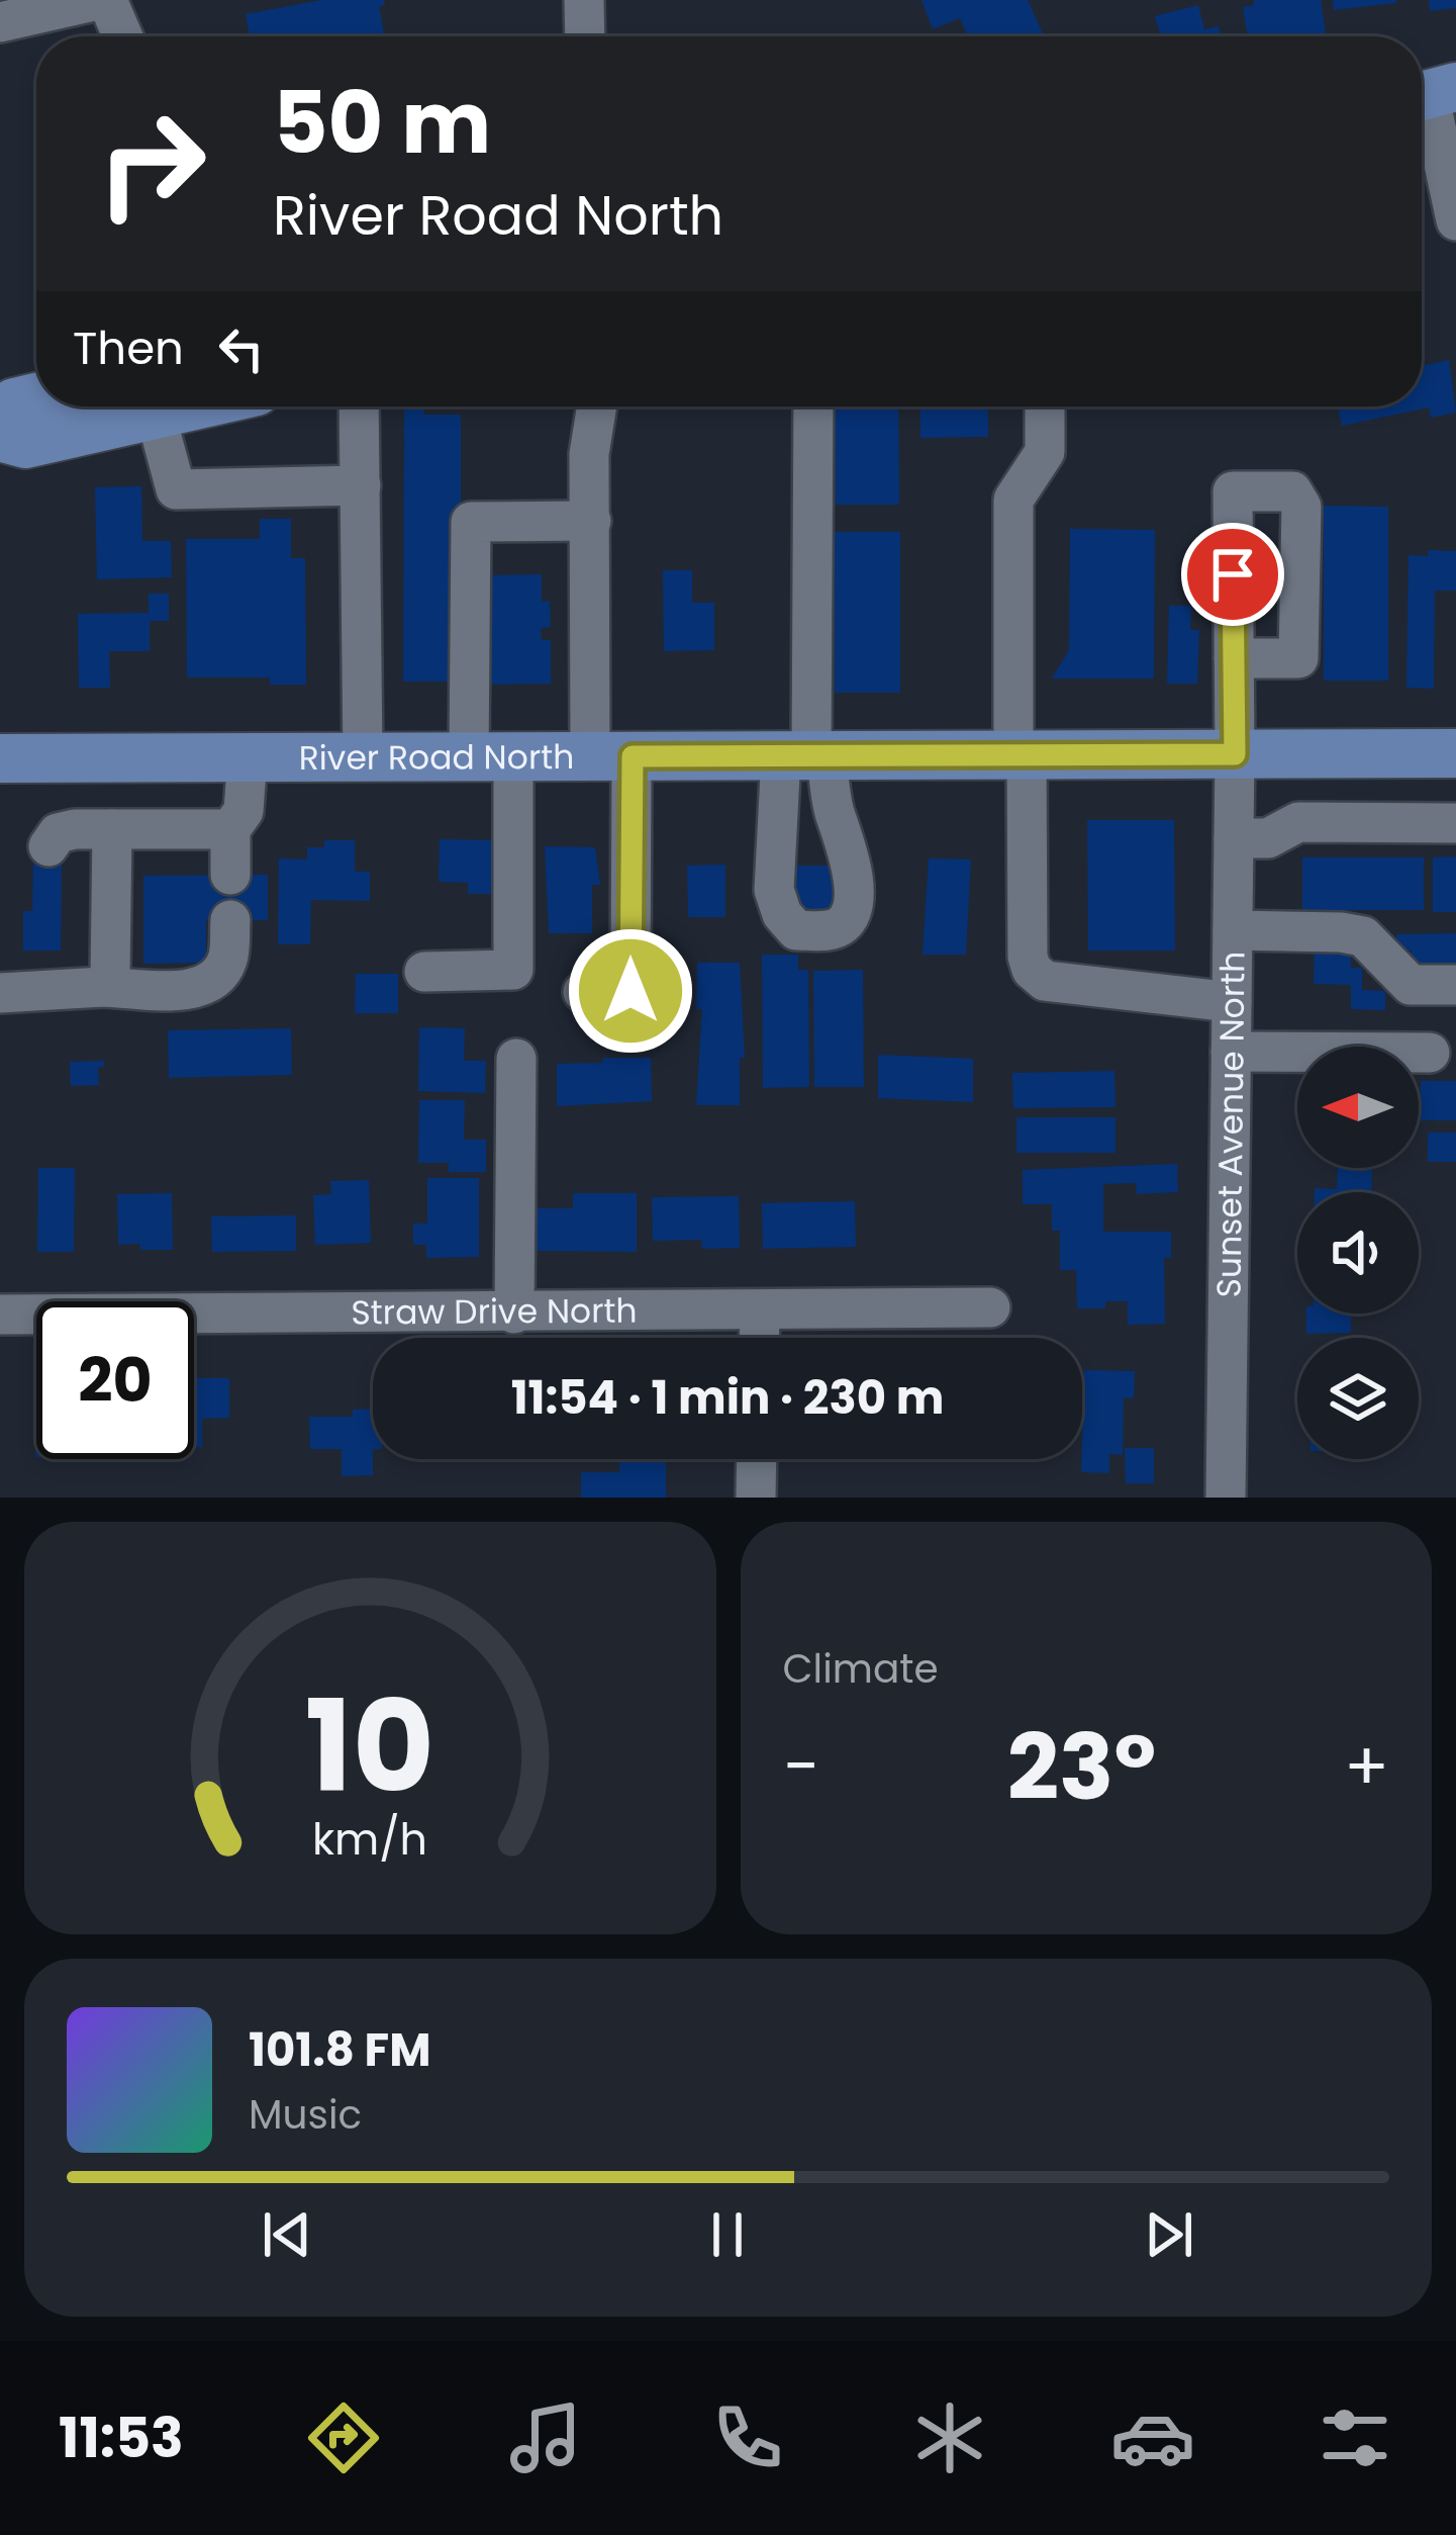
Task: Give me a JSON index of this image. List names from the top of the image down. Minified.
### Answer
{"streets":{"main road":["River Road North"],"street":["Sunset Avenue North","Straw Drive North"]},"crossings":[["River Road North","Sunset Avenue North"]],"north":"left","page":{"turn":["50 m","River Road North"],"then":"Then","limit":"20","trip":"11:54 · 1 min · 230 m","tile":"Climate","heat":["−","23°","+"],"song":["101.8 FM","Music"],"tabs":"11:53","gauge":["10","km/h"]}}
